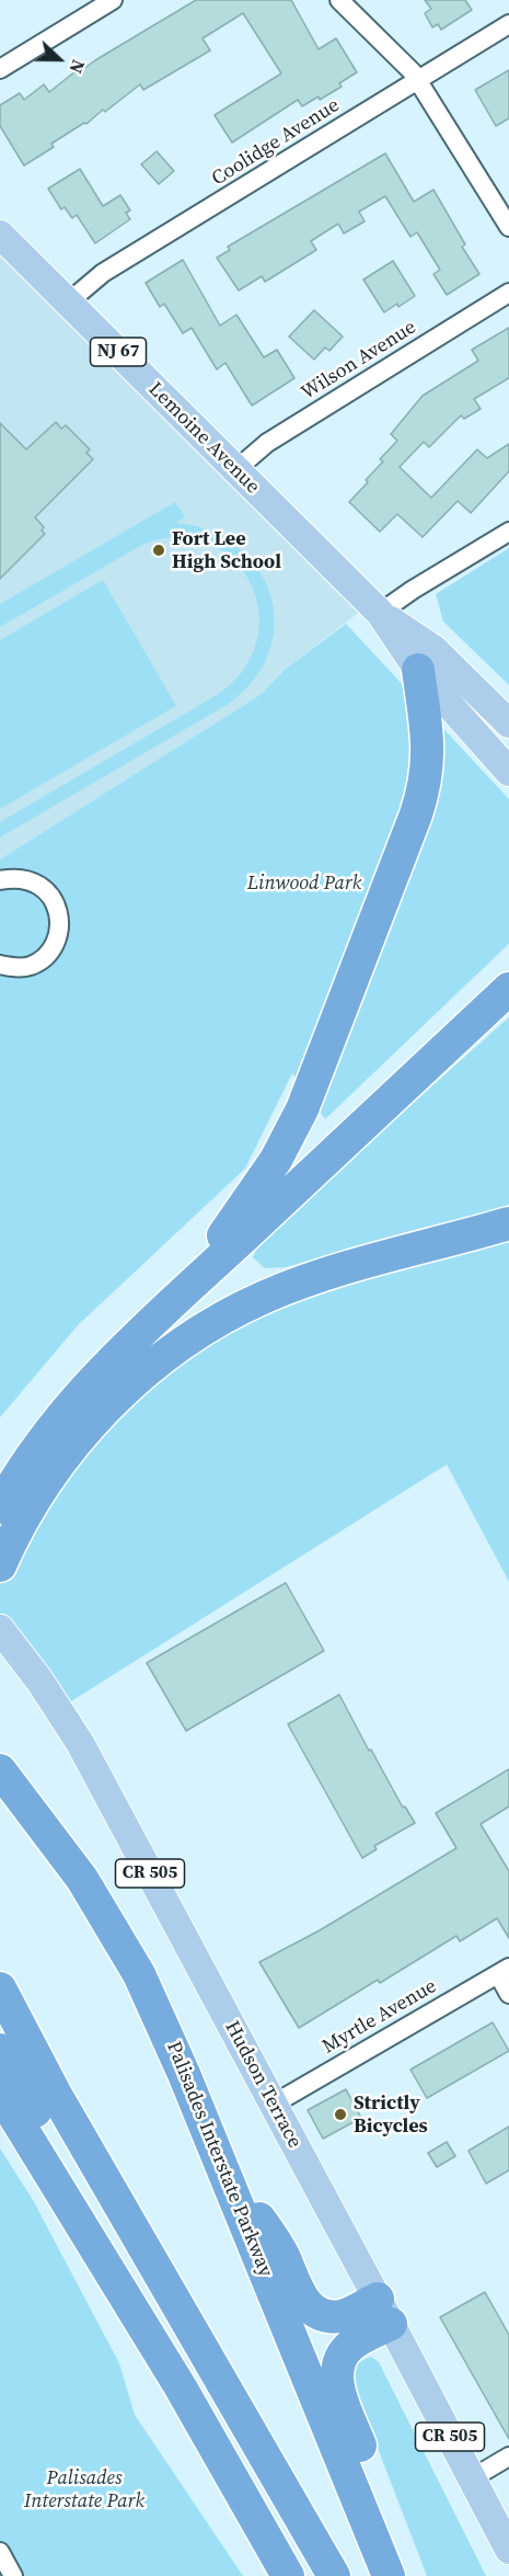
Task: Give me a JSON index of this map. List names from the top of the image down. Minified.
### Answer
{"streets":{"highway":["Palisades Interstate Parkway"],"main road":["NJ 67","Lemoine Avenue","CR 505","Hudson Terrace"],"street":["Coolidge Avenue","Wilson Avenue","Myrtle Avenue"]},"crossings":[["Coolidge Avenue","Lemoine Avenue"],["Wilson Avenue","Lemoine Avenue"],["Myrtle Avenue","Hudson Terrace"]],"parks":["Linwood Park","Palisades Interstate Park"],"places":["Fort Lee High School","Strictly Bicycles"],"north":"right"}
